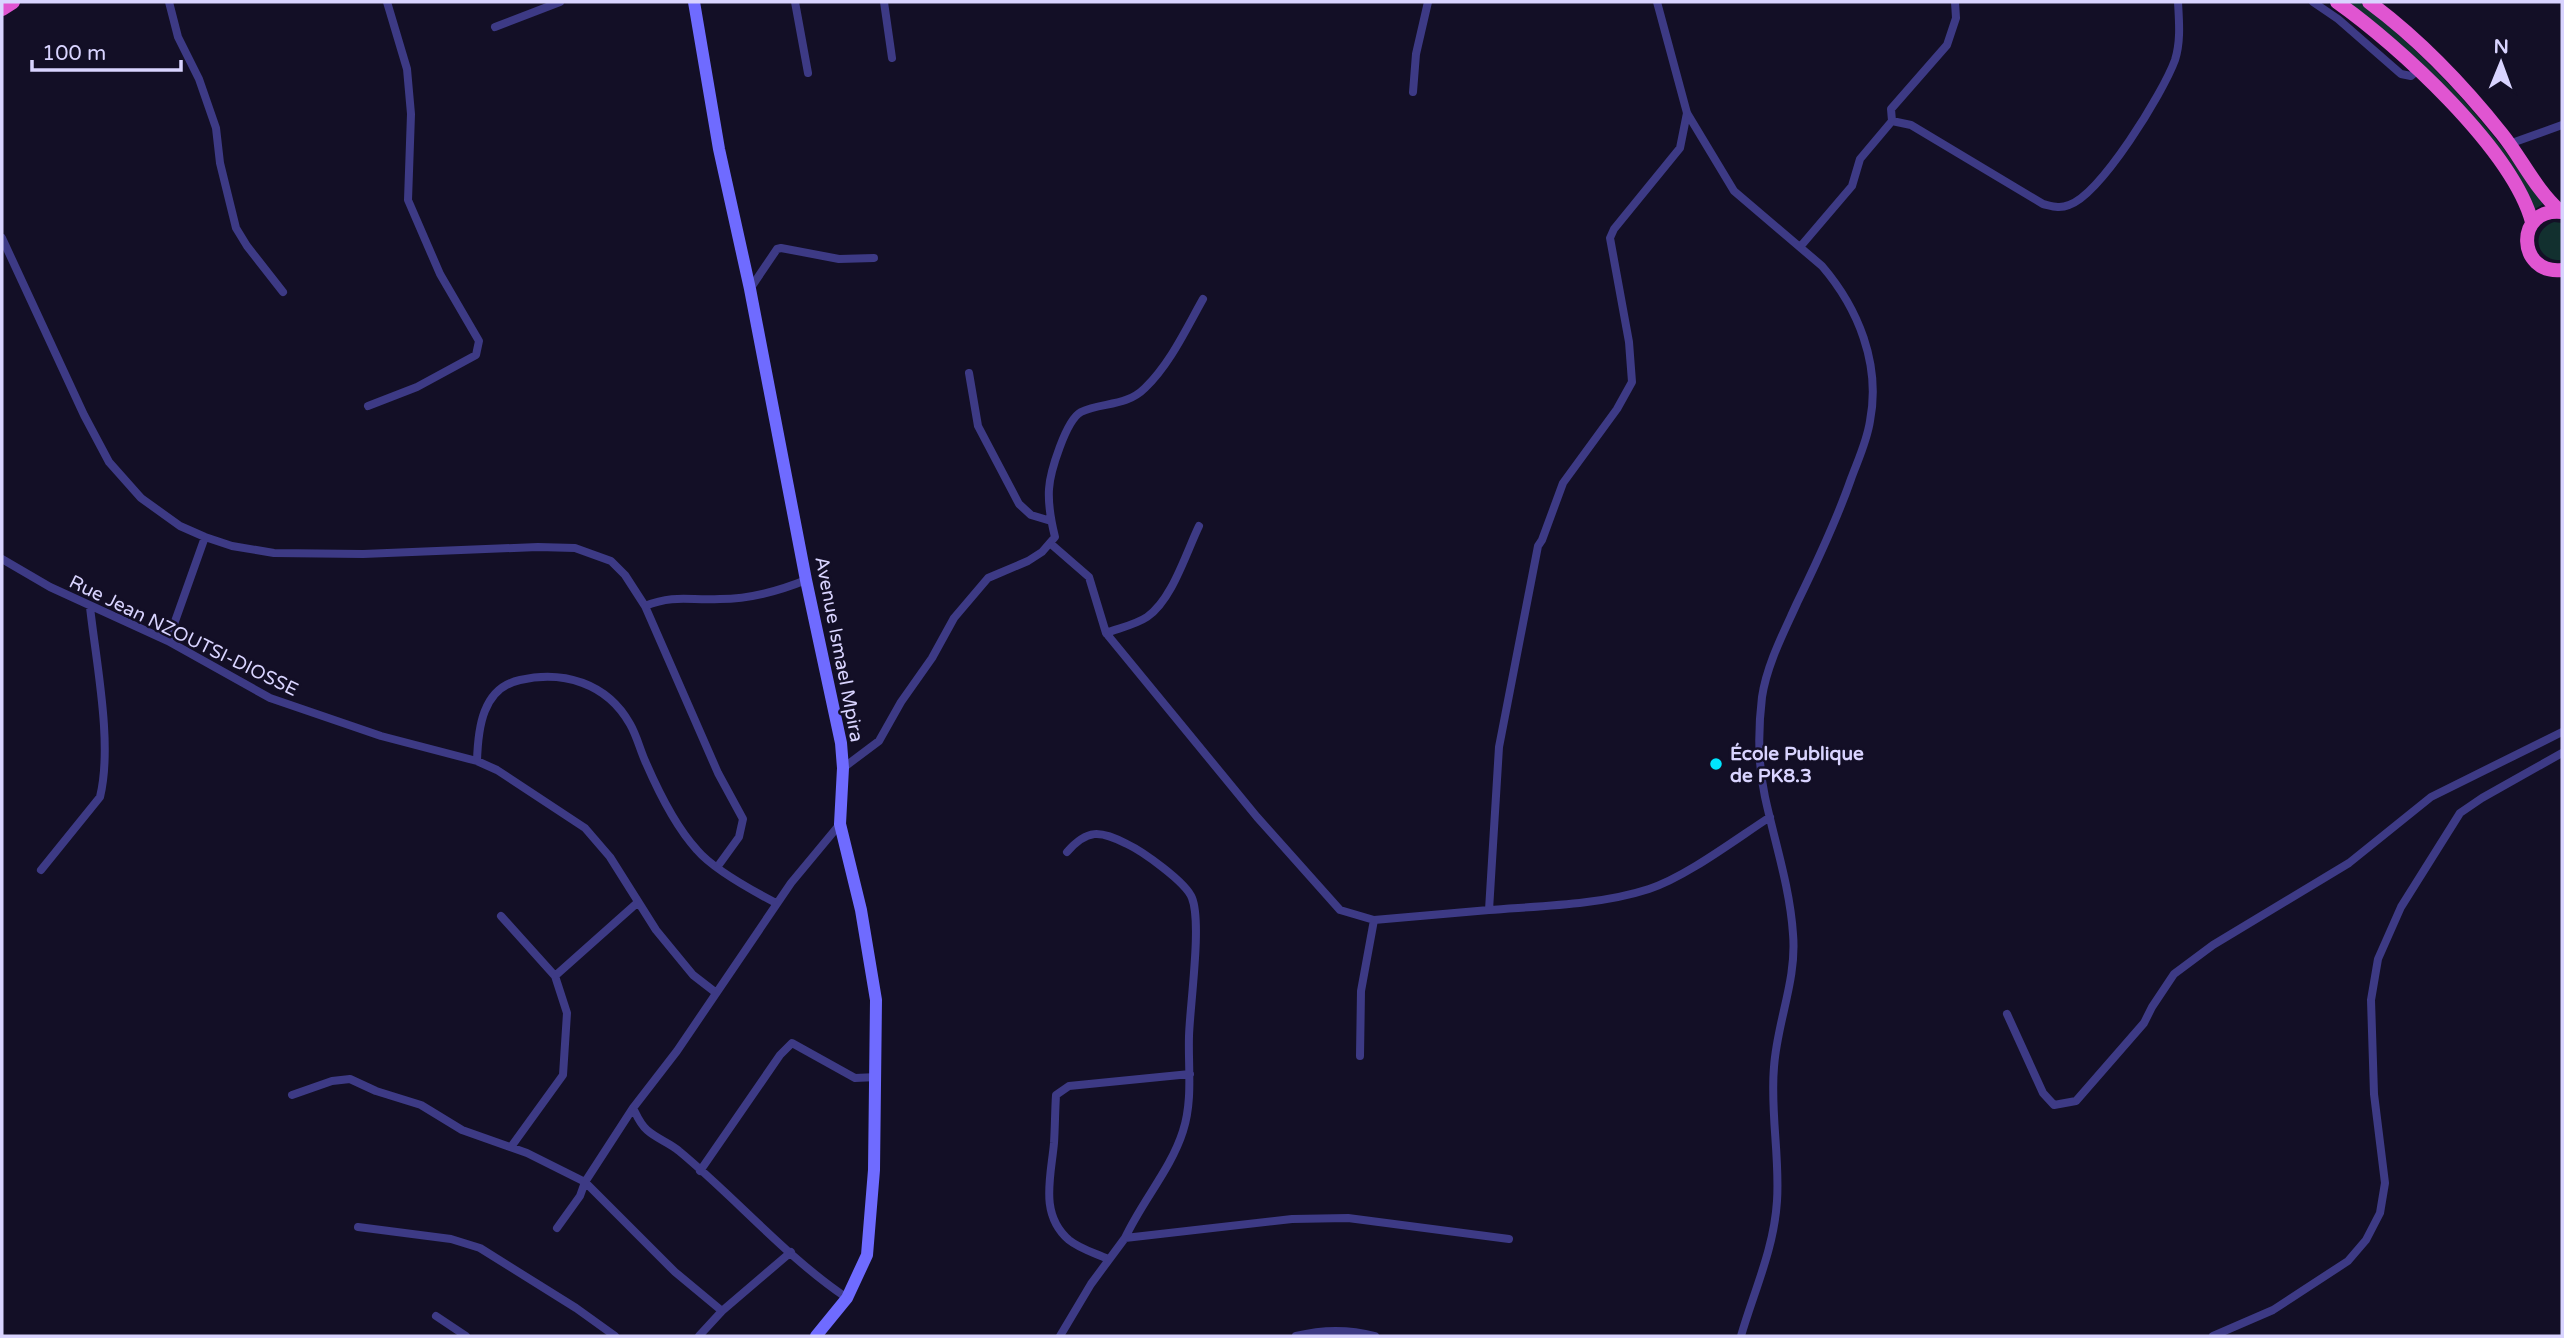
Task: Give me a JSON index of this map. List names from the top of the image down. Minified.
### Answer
{"streets":{"main road":["Avenue Ismael Mpira"],"street":["Rue Jean NZOUTSI-DIOSSE"]},"places":["École Publique de PK8.3"],"scale_bar":"100 m","north":"top"}
